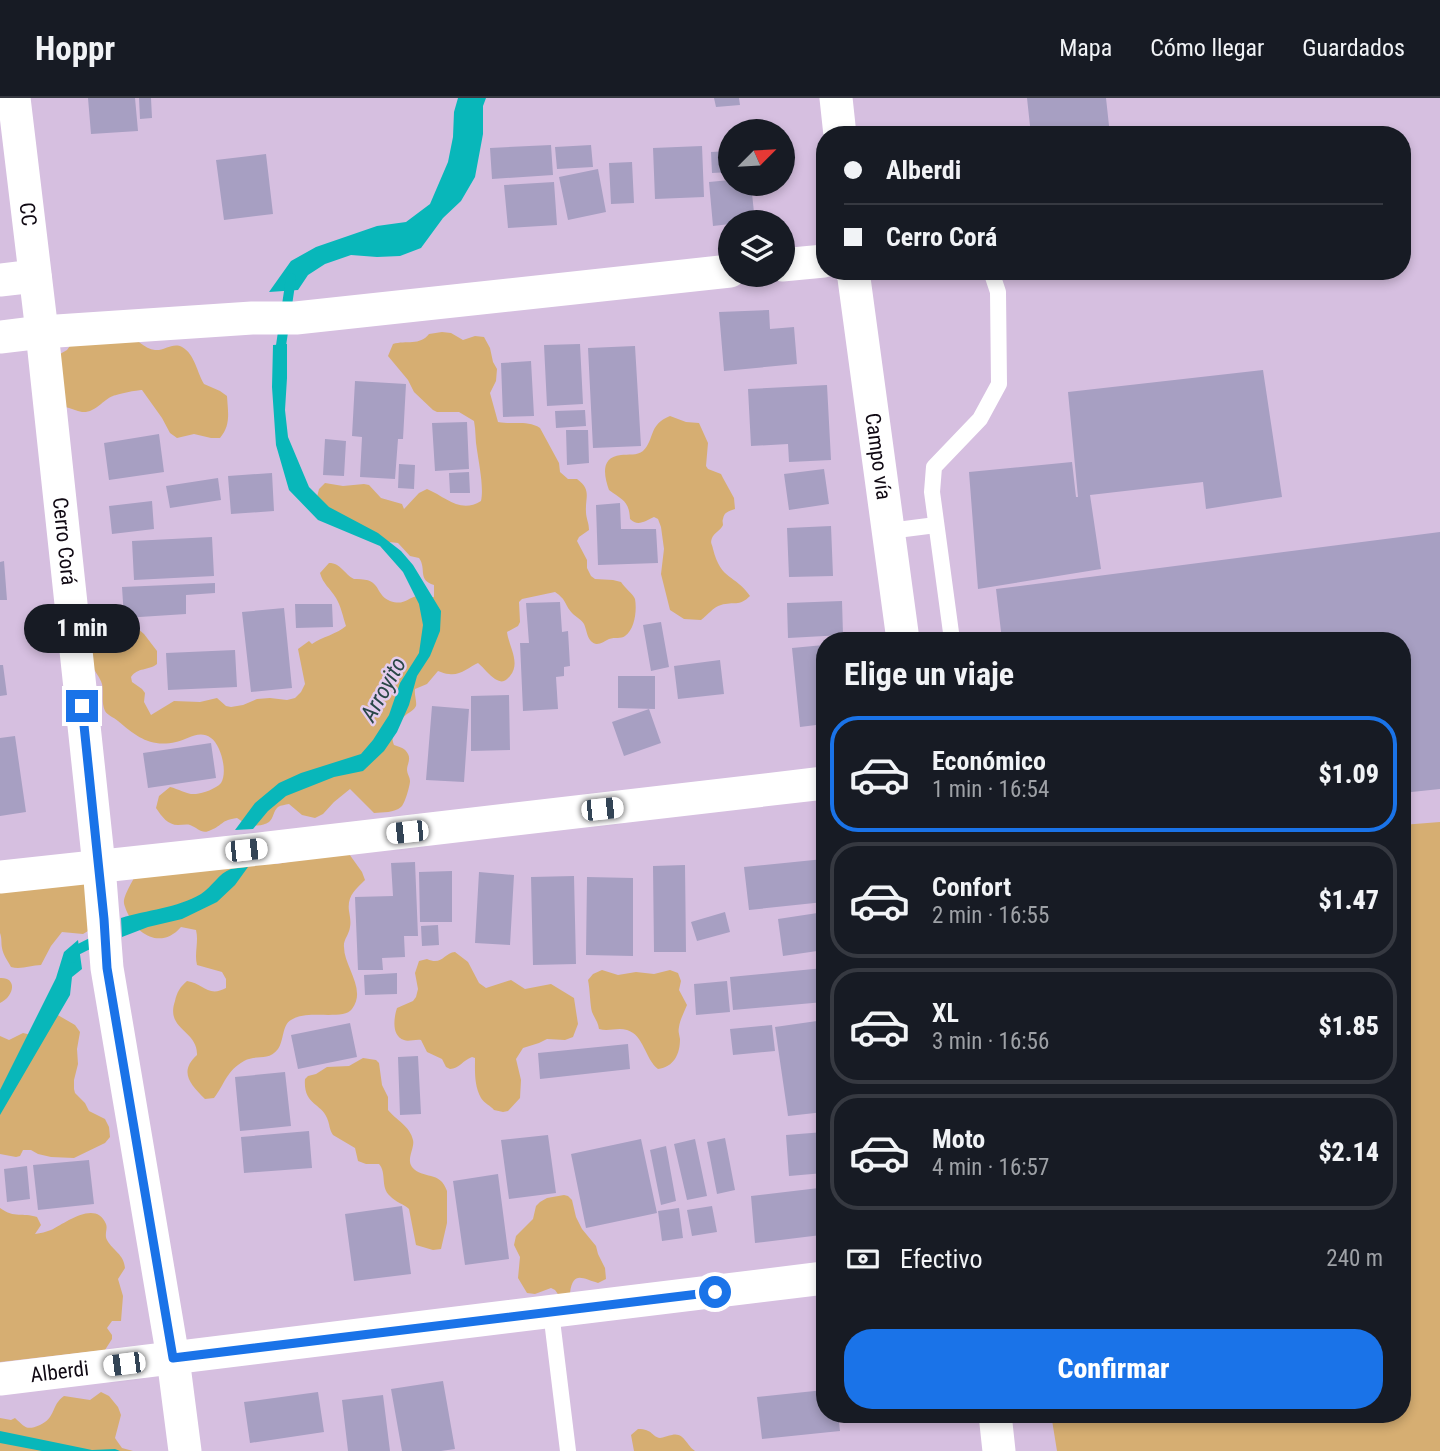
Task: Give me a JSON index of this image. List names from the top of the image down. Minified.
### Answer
{"streets":{"street":["CC","Campo vía","Cerro Corá","Alberdi"]},"crossings":[["CC","Cerro Corá"],["Cerro Corá","Alberdi"]],"water":["Arroyito"],"north":"top right","page":{"header":"Hoppr","nav":["Mapa","Cómo llegar","Guardados"],"banner":["Alberdi","Cerro Corá"],"bubble":"1 min","heading":"Elige un viaje","list":[{"name":"Económico","note":"1 min · 16:54","value":"$1.09"},{"name":"Confort","note":"2 min · 16:55","value":"$1.47"},{"name":"XL","note":"3 min · 16:56","value":"$1.85"},{"name":"Moto","note":"4 min · 16:57","value":"$2.14"}],"pay":["Efectivo","240 m"],"buttons":"Confirmar"}}
